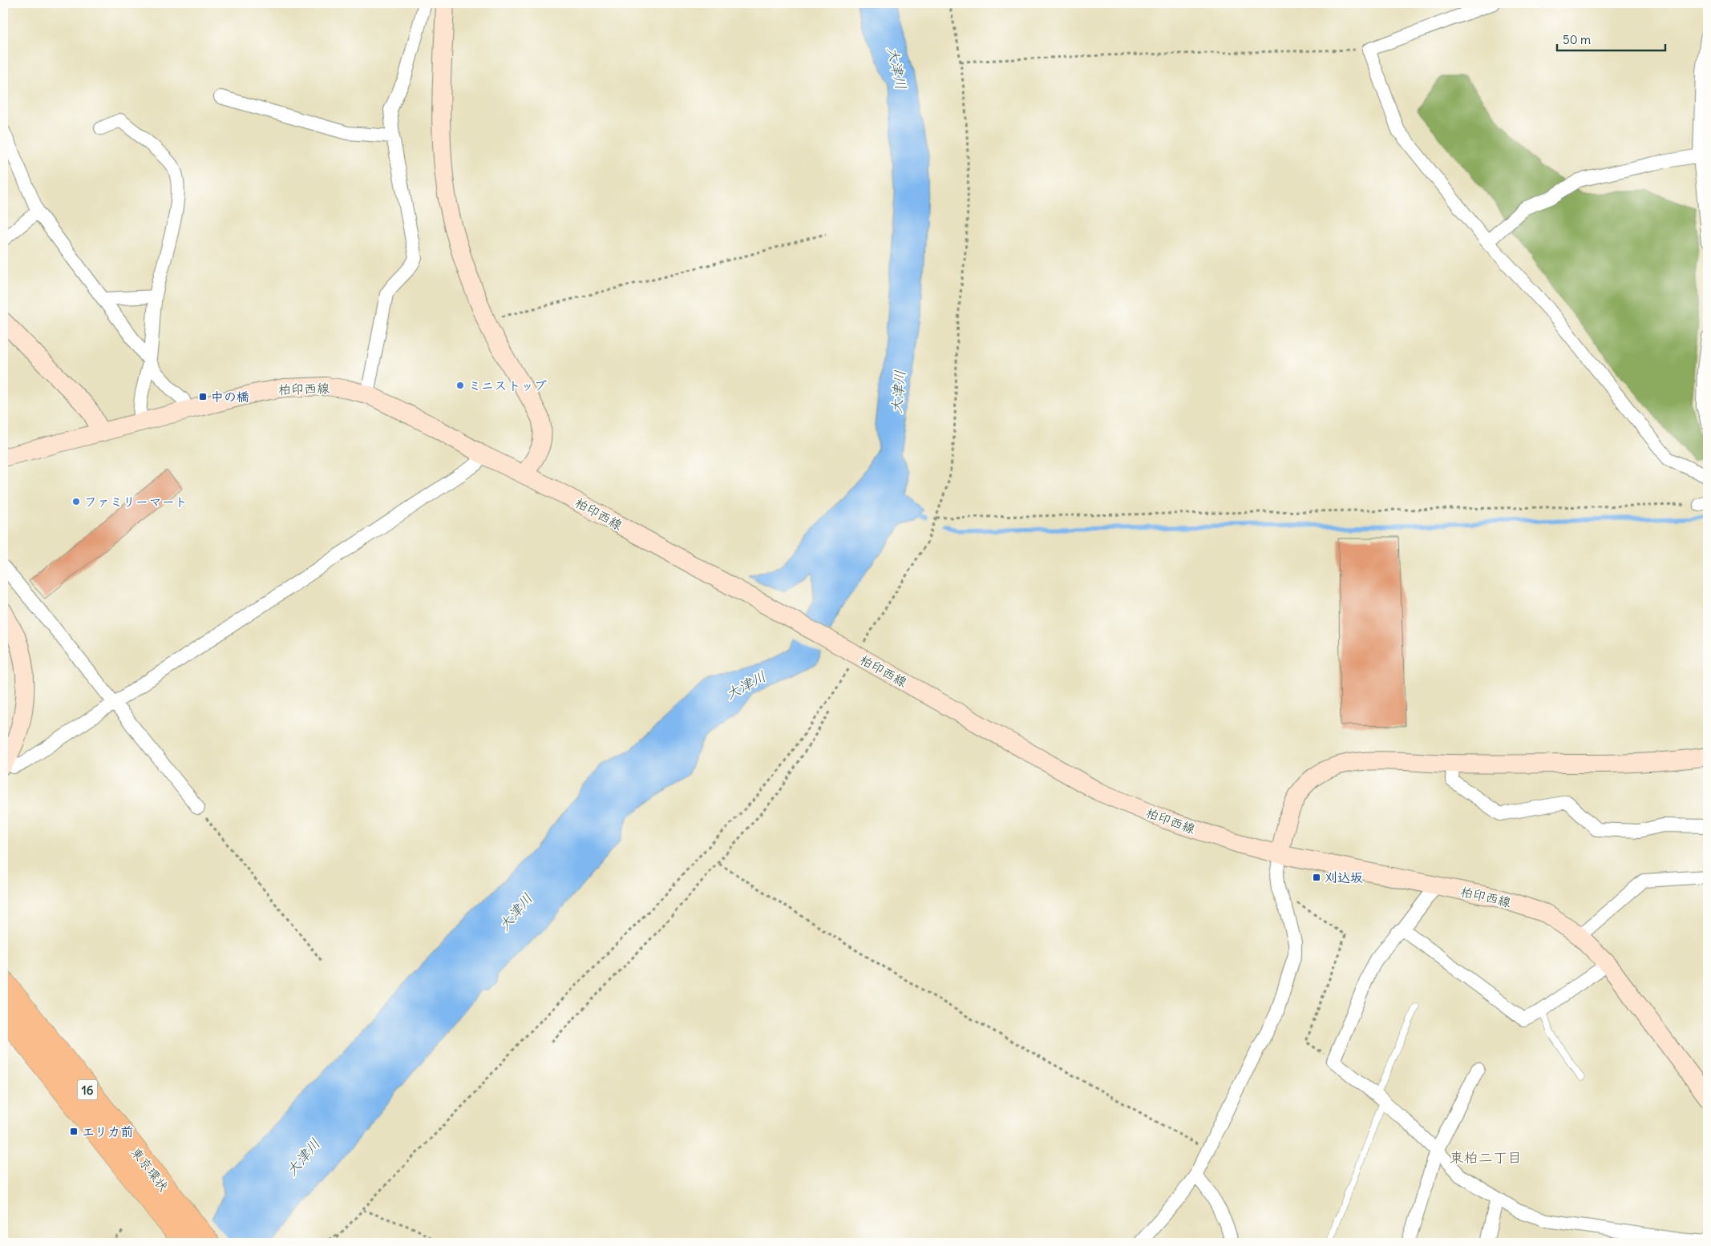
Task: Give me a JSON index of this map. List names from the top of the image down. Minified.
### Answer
{"streets":{"highway":["16","東京環状"],"main road":["柏印西線"]},"districts":["東柏二丁目"],"water":["大津川"],"places":{"other":["ミニストップ","ファミリーマート"],"transit":["中の橋","刈込坂","エリカ前"]},"scale_bar":"50 m"}
